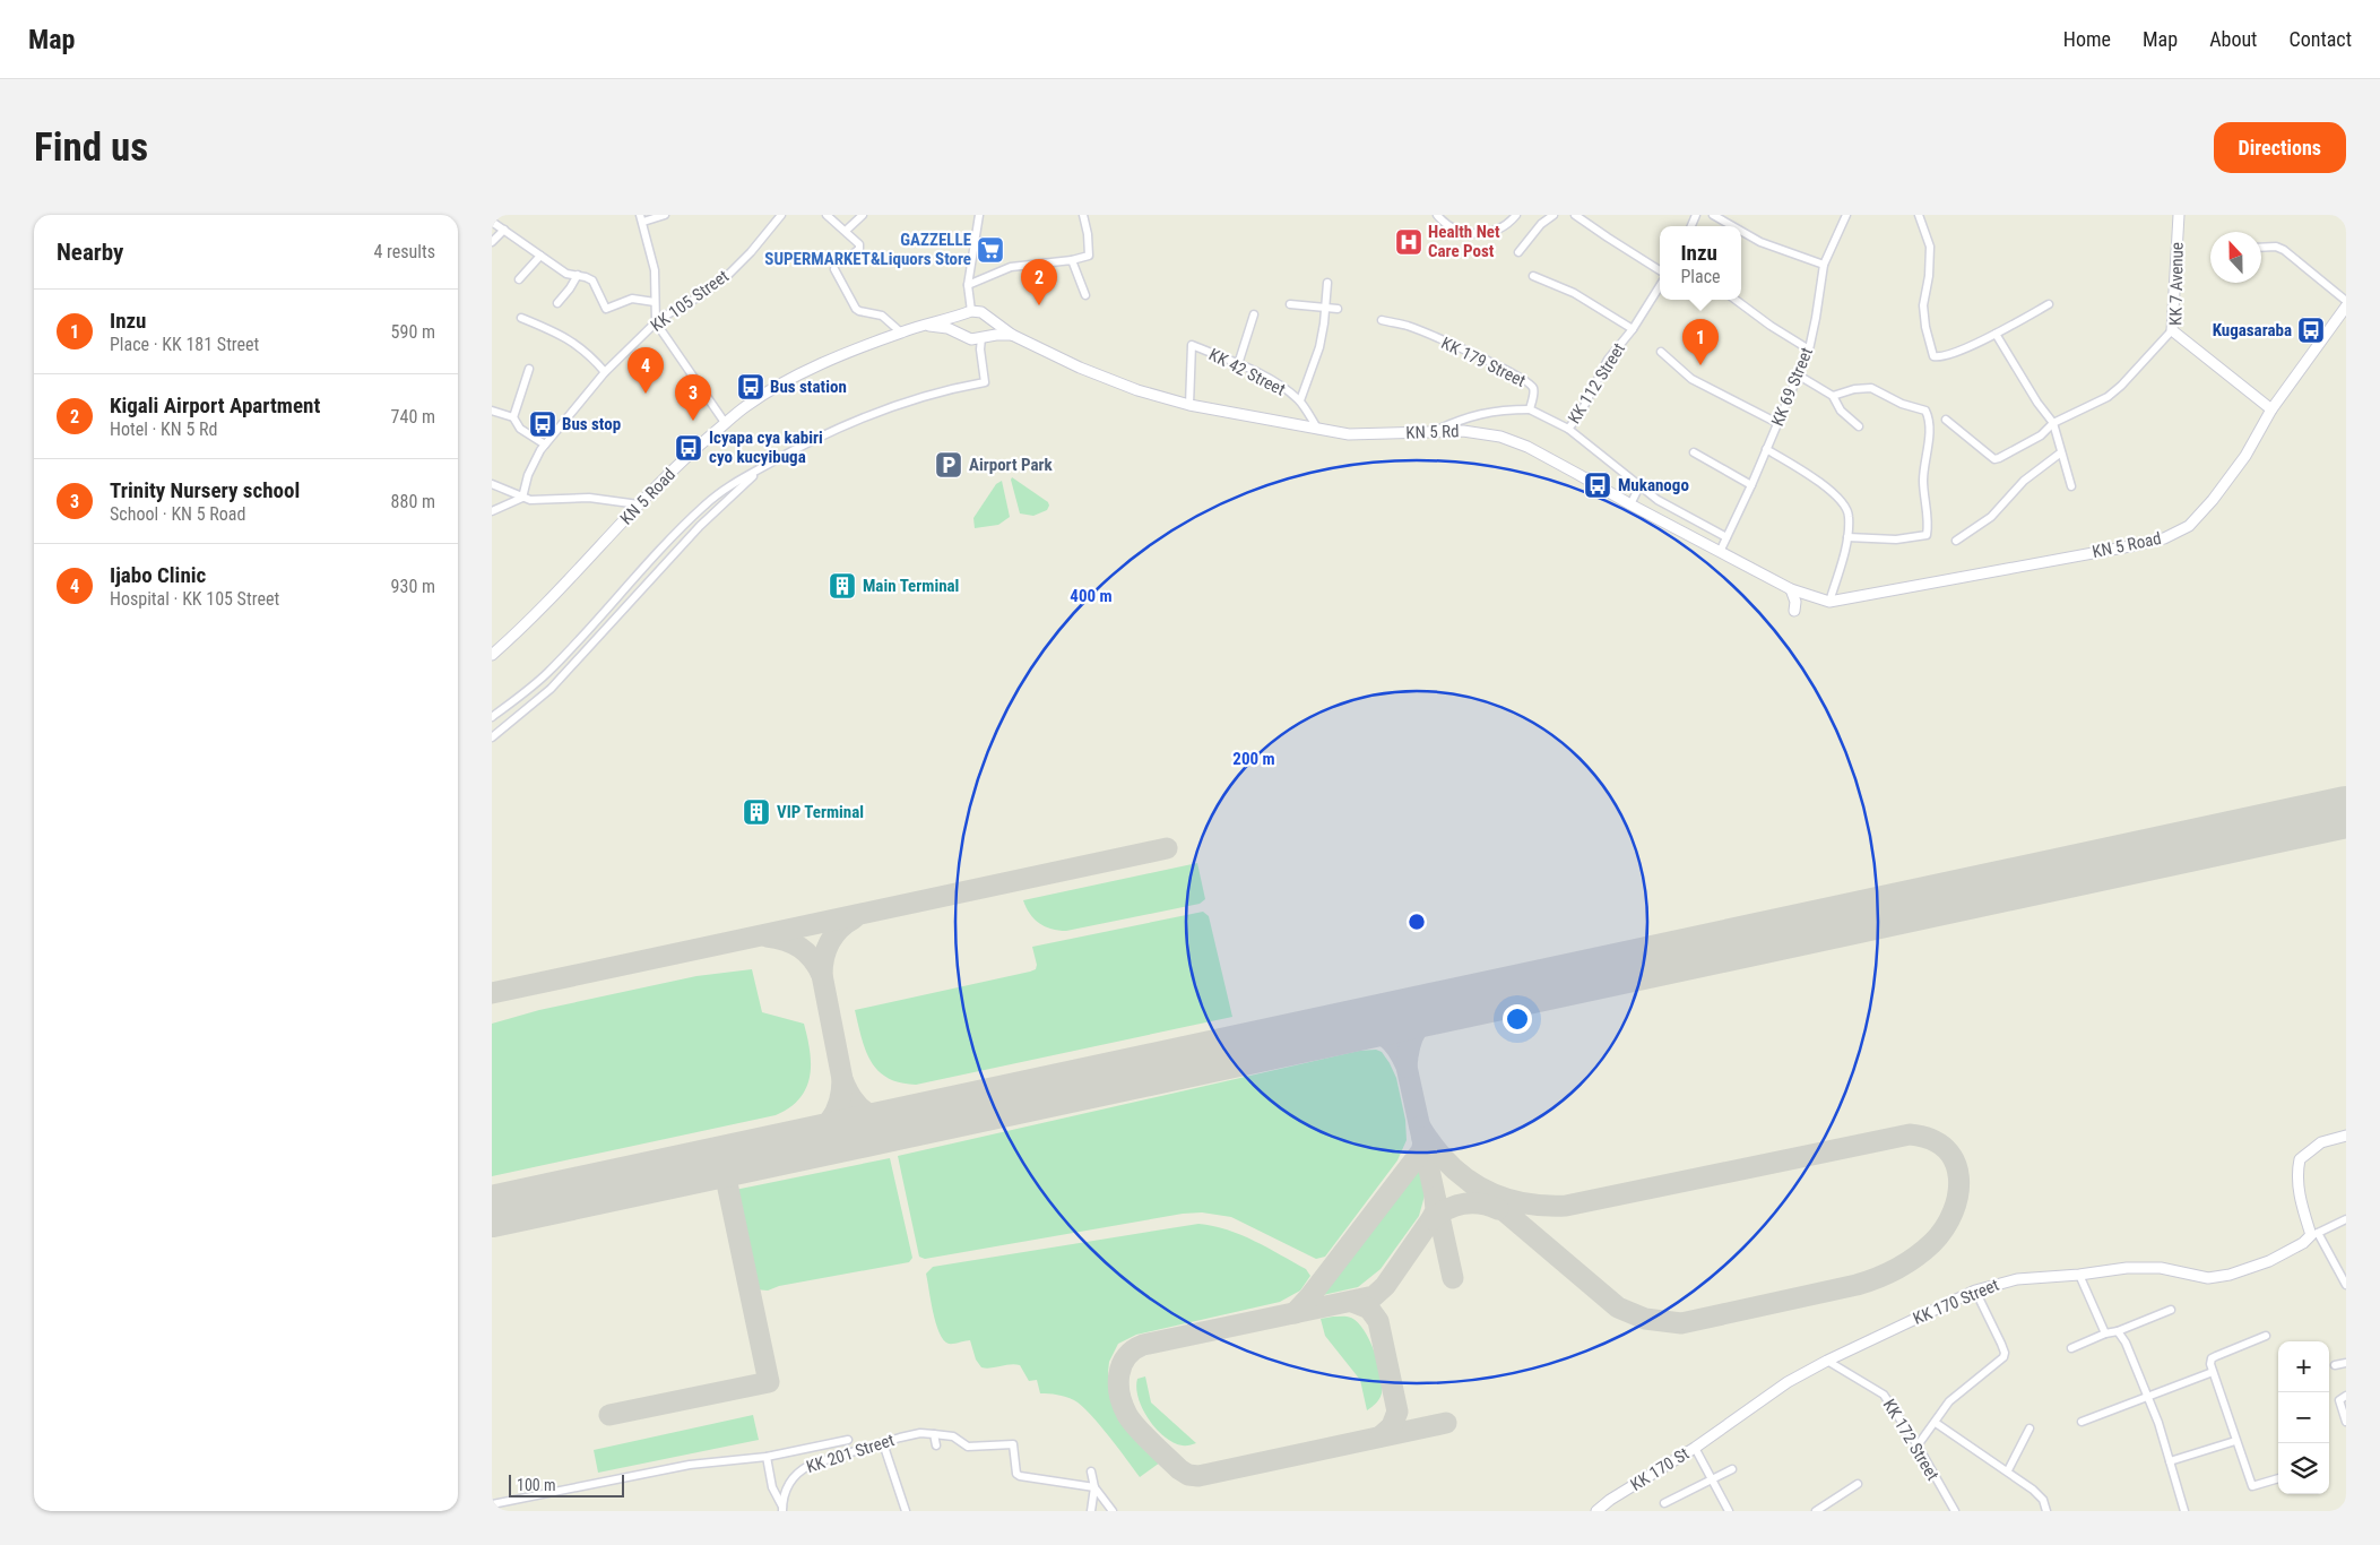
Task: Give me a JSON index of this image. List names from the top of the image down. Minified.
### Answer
{"streets":{"main road":["KK 7 Avenue","KN 5 Rd","KN 5 Road","KK 170 Street","KK 170 St"],"street":["KK 105 Street","KK 179 Street","KK 42 Street","KK 112 Street","KK 69 Street","KK 172 Street","KK 201 Street"]},"crossings":[["KK 7 Avenue","KN 5 Road"],["KK 179 Street","KK 112 Street"],["KK 179 Street","KK 69 Street"],["KK 42 Street","KN 5 Rd"],["KK 69 Street","KN 5 Rd"],["KN 5 Rd","KN 5 Road"],["KK 170 Street","KK 172 Street"],["KK 170 Street","KK 170 St"]],"places":{"hospital":["Health Net Care Post"],"supermarket":["GAZZELLE SUPERMARKET&Liquors Store"],"bus stop":["Kugasaraba","Bus station","Bus stop","Icyapa cya kabiri cyo kucyibuga","Mukanogo"],"parking":["Airport Park"],"building":["Main Terminal","VIP Terminal"]},"scale_bar":"100 m","north":"top","page":{"header":"Map","nav":["Home","Map","About","Contact"],"buttons":"Directions","title":"Find us","heading":["Nearby","4 results"],"popup":["Inzu","Place"],"pins":["2","1","4","3"],"list":[{"mark":"1","name":"Inzu","note":"Place · KK 181 Street","value":"590 m"},{"mark":"2","name":"Kigali Airport Apartment","note":"Hotel · KN 5 Rd","value":"740 m"},{"mark":"3","name":"Trinity Nursery school","note":"School · KN 5 Road","value":"880 m"},{"mark":"4","name":"Ijabo Clinic","note":"Hospital · KK 105 Street","value":"930 m"}],"map_buttons":["+","−"],"scale":"100 m"},"rings":["400 m","200 m"]}
